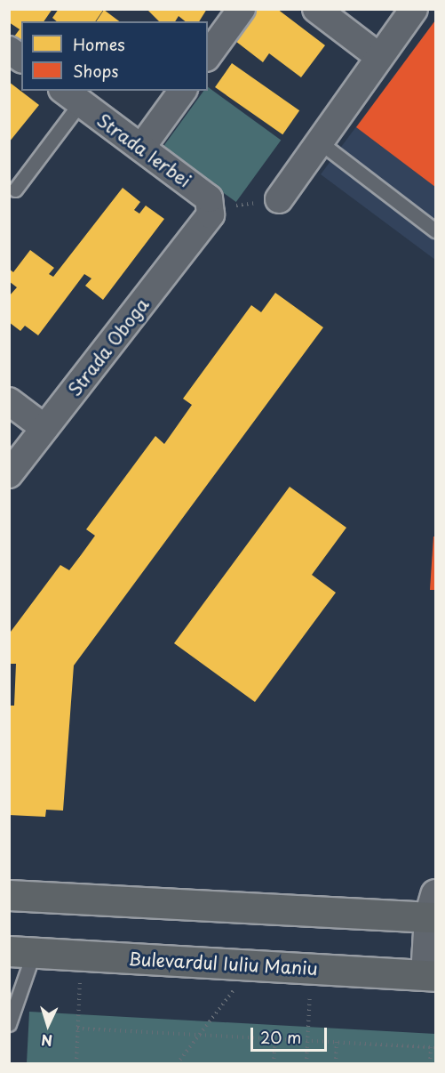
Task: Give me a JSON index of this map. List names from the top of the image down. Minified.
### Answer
{"streets":{"main road":["Bulevardul Iuliu Maniu"],"street":["Strada Ierbei","Strada Oboga"]},"crossings":[["Strada Ierbei","Strada Oboga"]],"legend":["Homes","Shops"],"scale_bar":"20 m","north":"bottom"}
